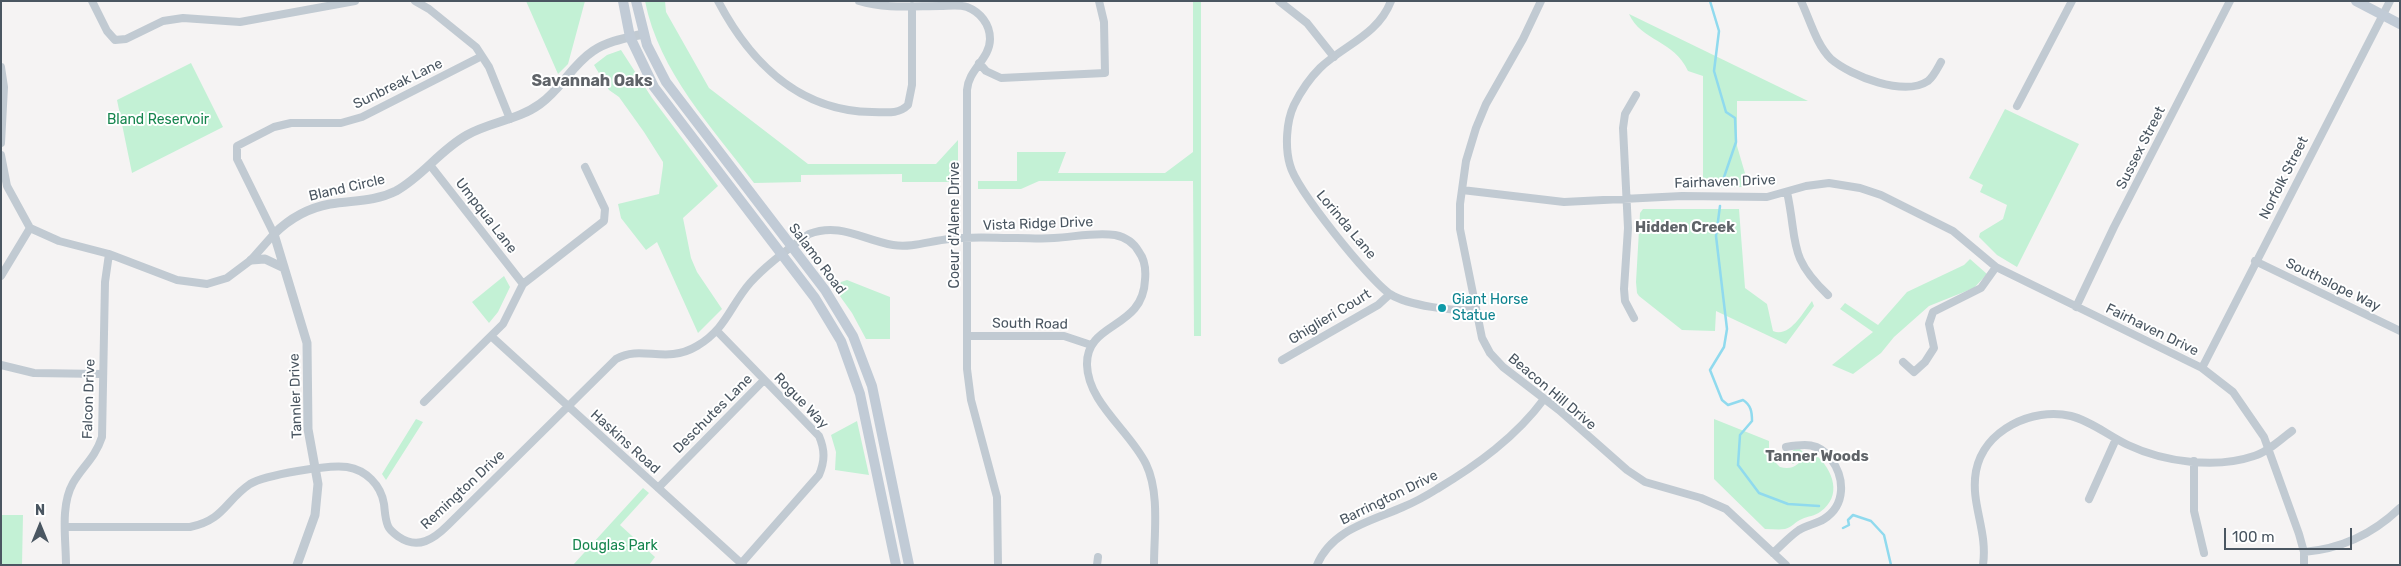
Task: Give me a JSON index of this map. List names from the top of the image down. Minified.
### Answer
{"streets":{"main road":["Salamo Road"],"street":["Sunbreak Lane","Sussex Street","Norfolk Street","Fairhaven Drive","Bland Circle","Umpqua Lane","Vista Ridge Drive","Coeur d'Alene Drive","Lorinda Lane","Southslope Way","Ghiglieri Court","South Road","Beacon Hill Drive","Tannler Drive","Falcon Drive","Rogue Way","Deschutes Lane","Haskins Road","Remington Drive","Barrington Drive"]},"crossings":[["Sunbreak Lane","Tannler Drive"],["Sussex Street","Fairhaven Drive"],["Norfolk Street","Fairhaven Drive"],["Norfolk Street","Southslope Way"],["Fairhaven Drive","Beacon Hill Drive"],["Bland Circle","Umpqua Lane"],["Bland Circle","Salamo Road"],["Bland Circle","Tannler Drive"],["Bland Circle","Falcon Drive"],["Vista Ridge Drive","Coeur d'Alene Drive"],["Vista Ridge Drive","Salamo Road"],["Vista Ridge Drive","South Road"],["Vista Ridge Drive","Remington Drive"],["Coeur d'Alene Drive","South Road"],["Lorinda Lane","Ghiglieri Court"],["Salamo Road","Remington Drive"],["Beacon Hill Drive","Barrington Drive"],["Tannler Drive","Remington Drive"],["Falcon Drive","Remington Drive"],["Rogue Way","Deschutes Lane"],["Rogue Way","Haskins Road"],["Rogue Way","Remington Drive"],["Deschutes Lane","Haskins Road"],["Haskins Road","Remington Drive"]],"districts":["Savannah Oaks","Hidden Creek","Tanner Woods"],"parks":["Bland Reservoir","Douglas Park"],"places":["Giant Horse Statue"],"scale_bar":"100 m","north":"top"}
